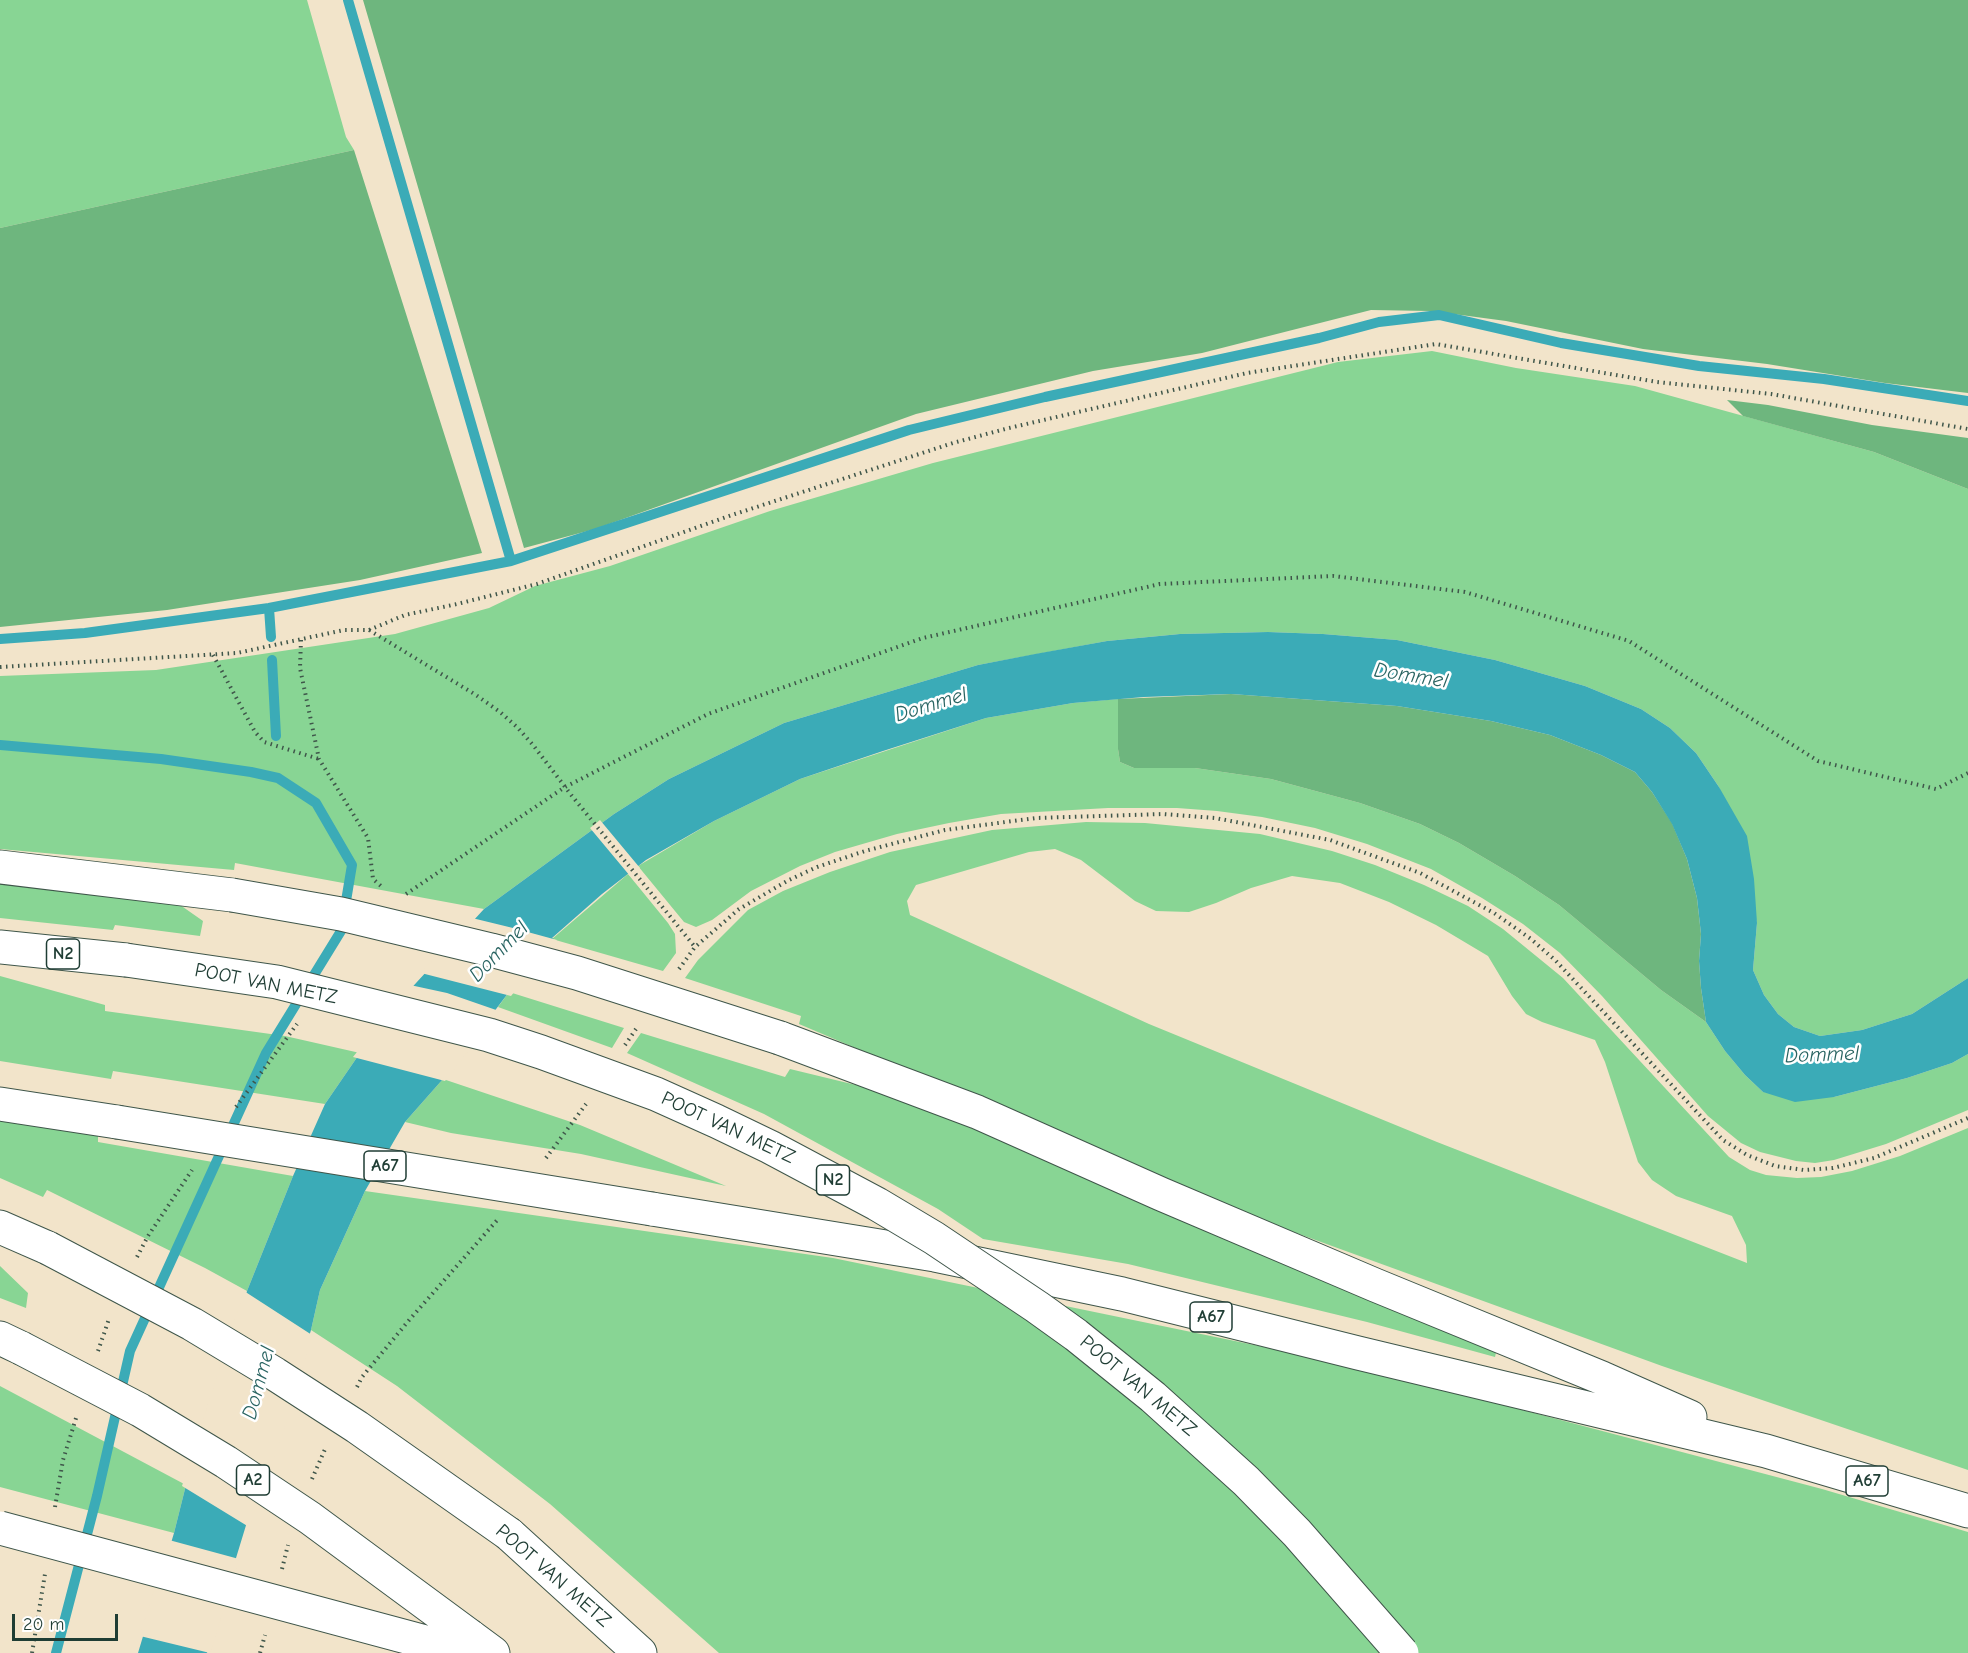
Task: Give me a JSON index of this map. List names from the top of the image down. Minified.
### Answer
{"streets":{"highway":["N2","POOT VAN METZ","A67","A2"]},"water":["Dommel"],"scale_bar":"20 m"}
